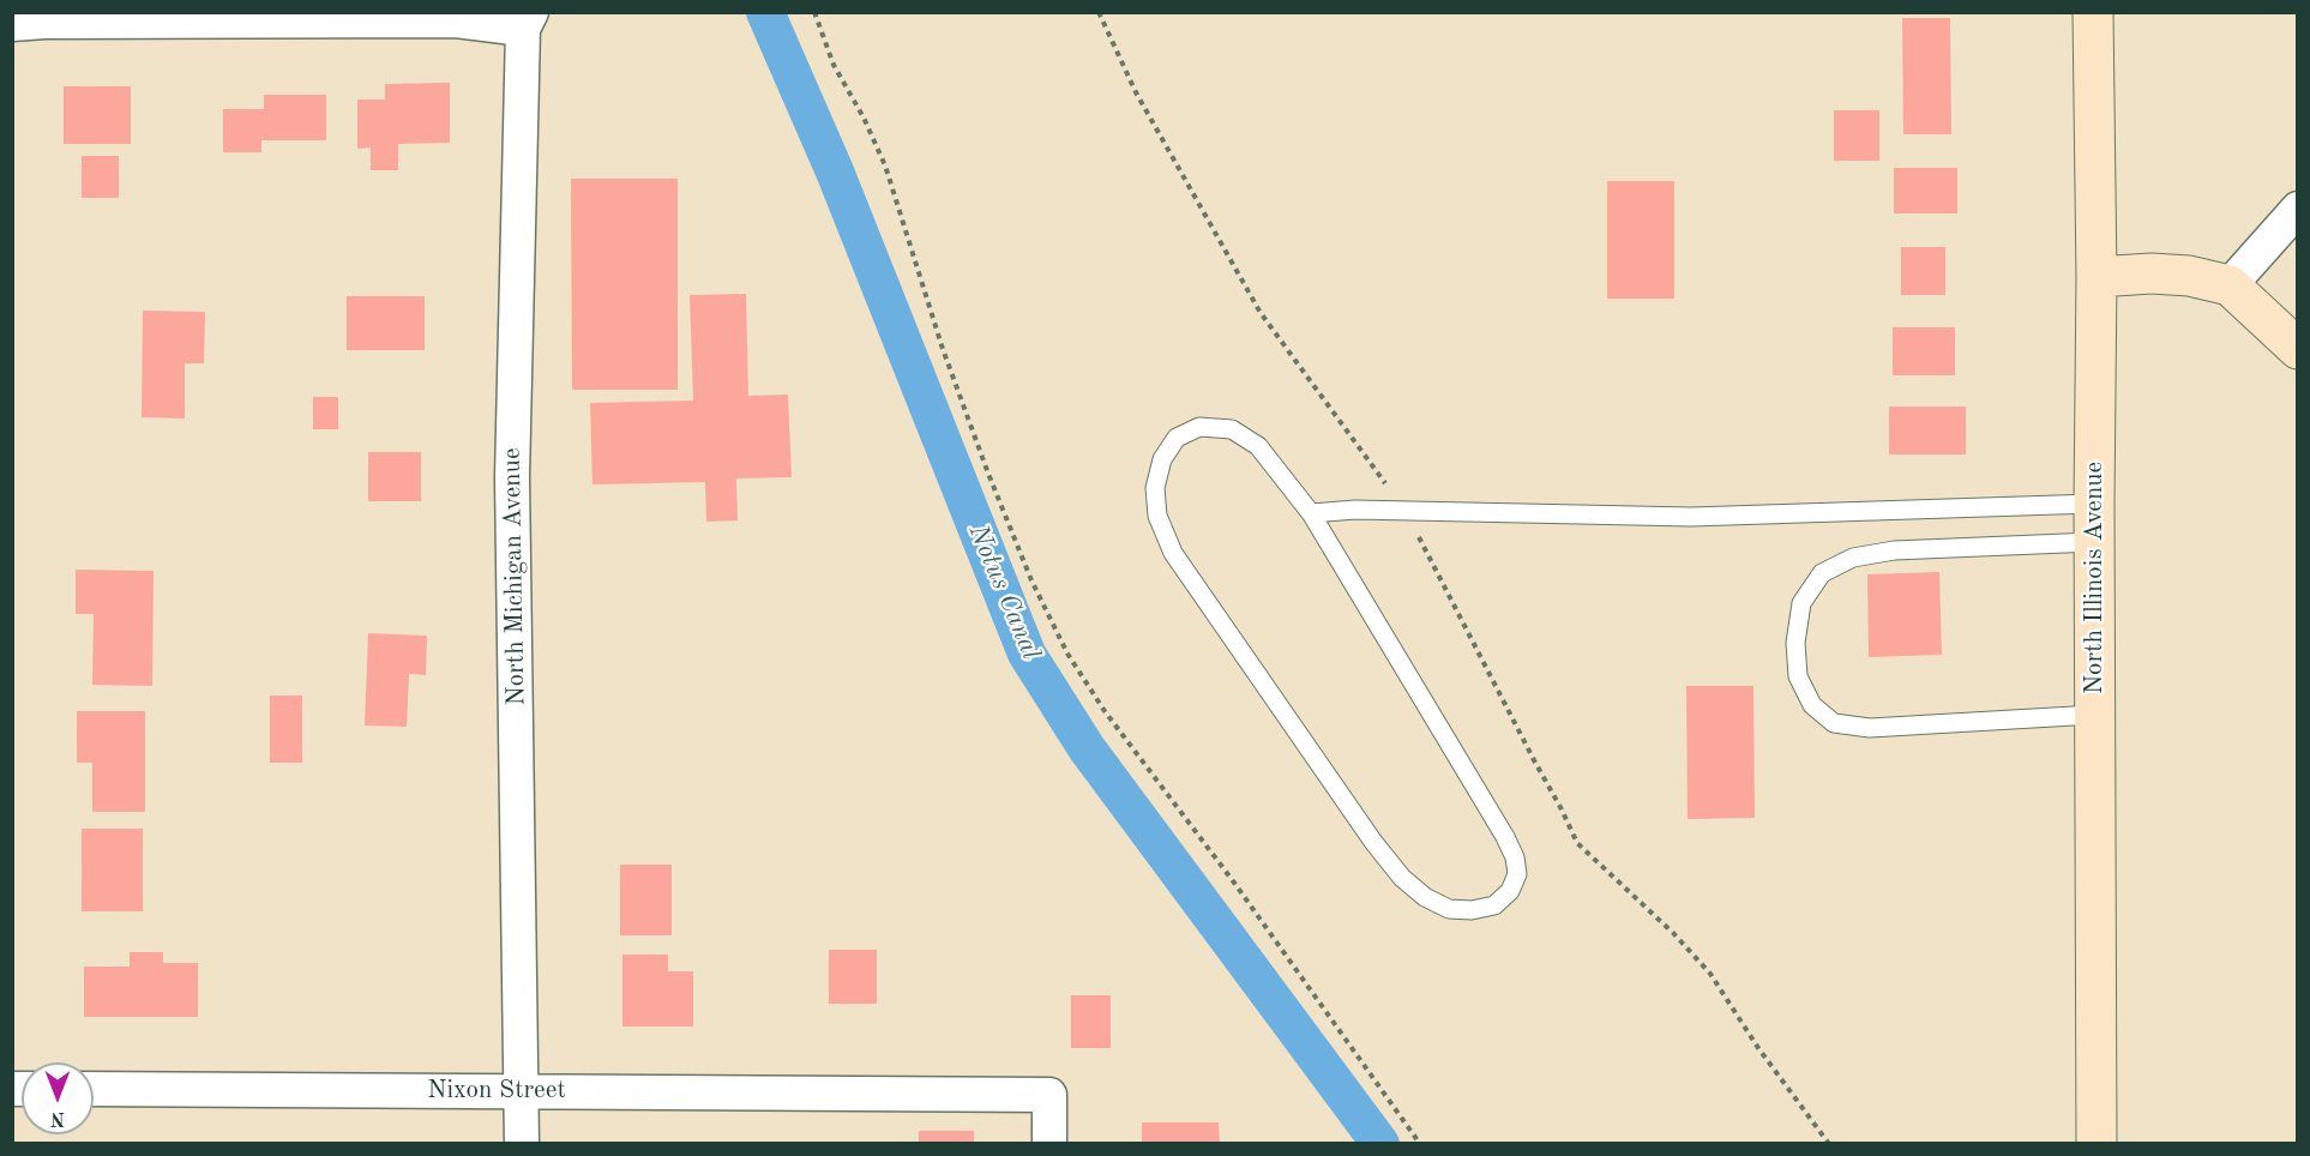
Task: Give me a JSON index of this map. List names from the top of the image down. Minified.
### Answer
{"streets":{"street":["North Michigan Avenue","North Illinois Avenue","Nixon Street"]},"crossings":[["North Michigan Avenue","Nixon Street"]],"water":["Notus Canal"],"north":"bottom"}
